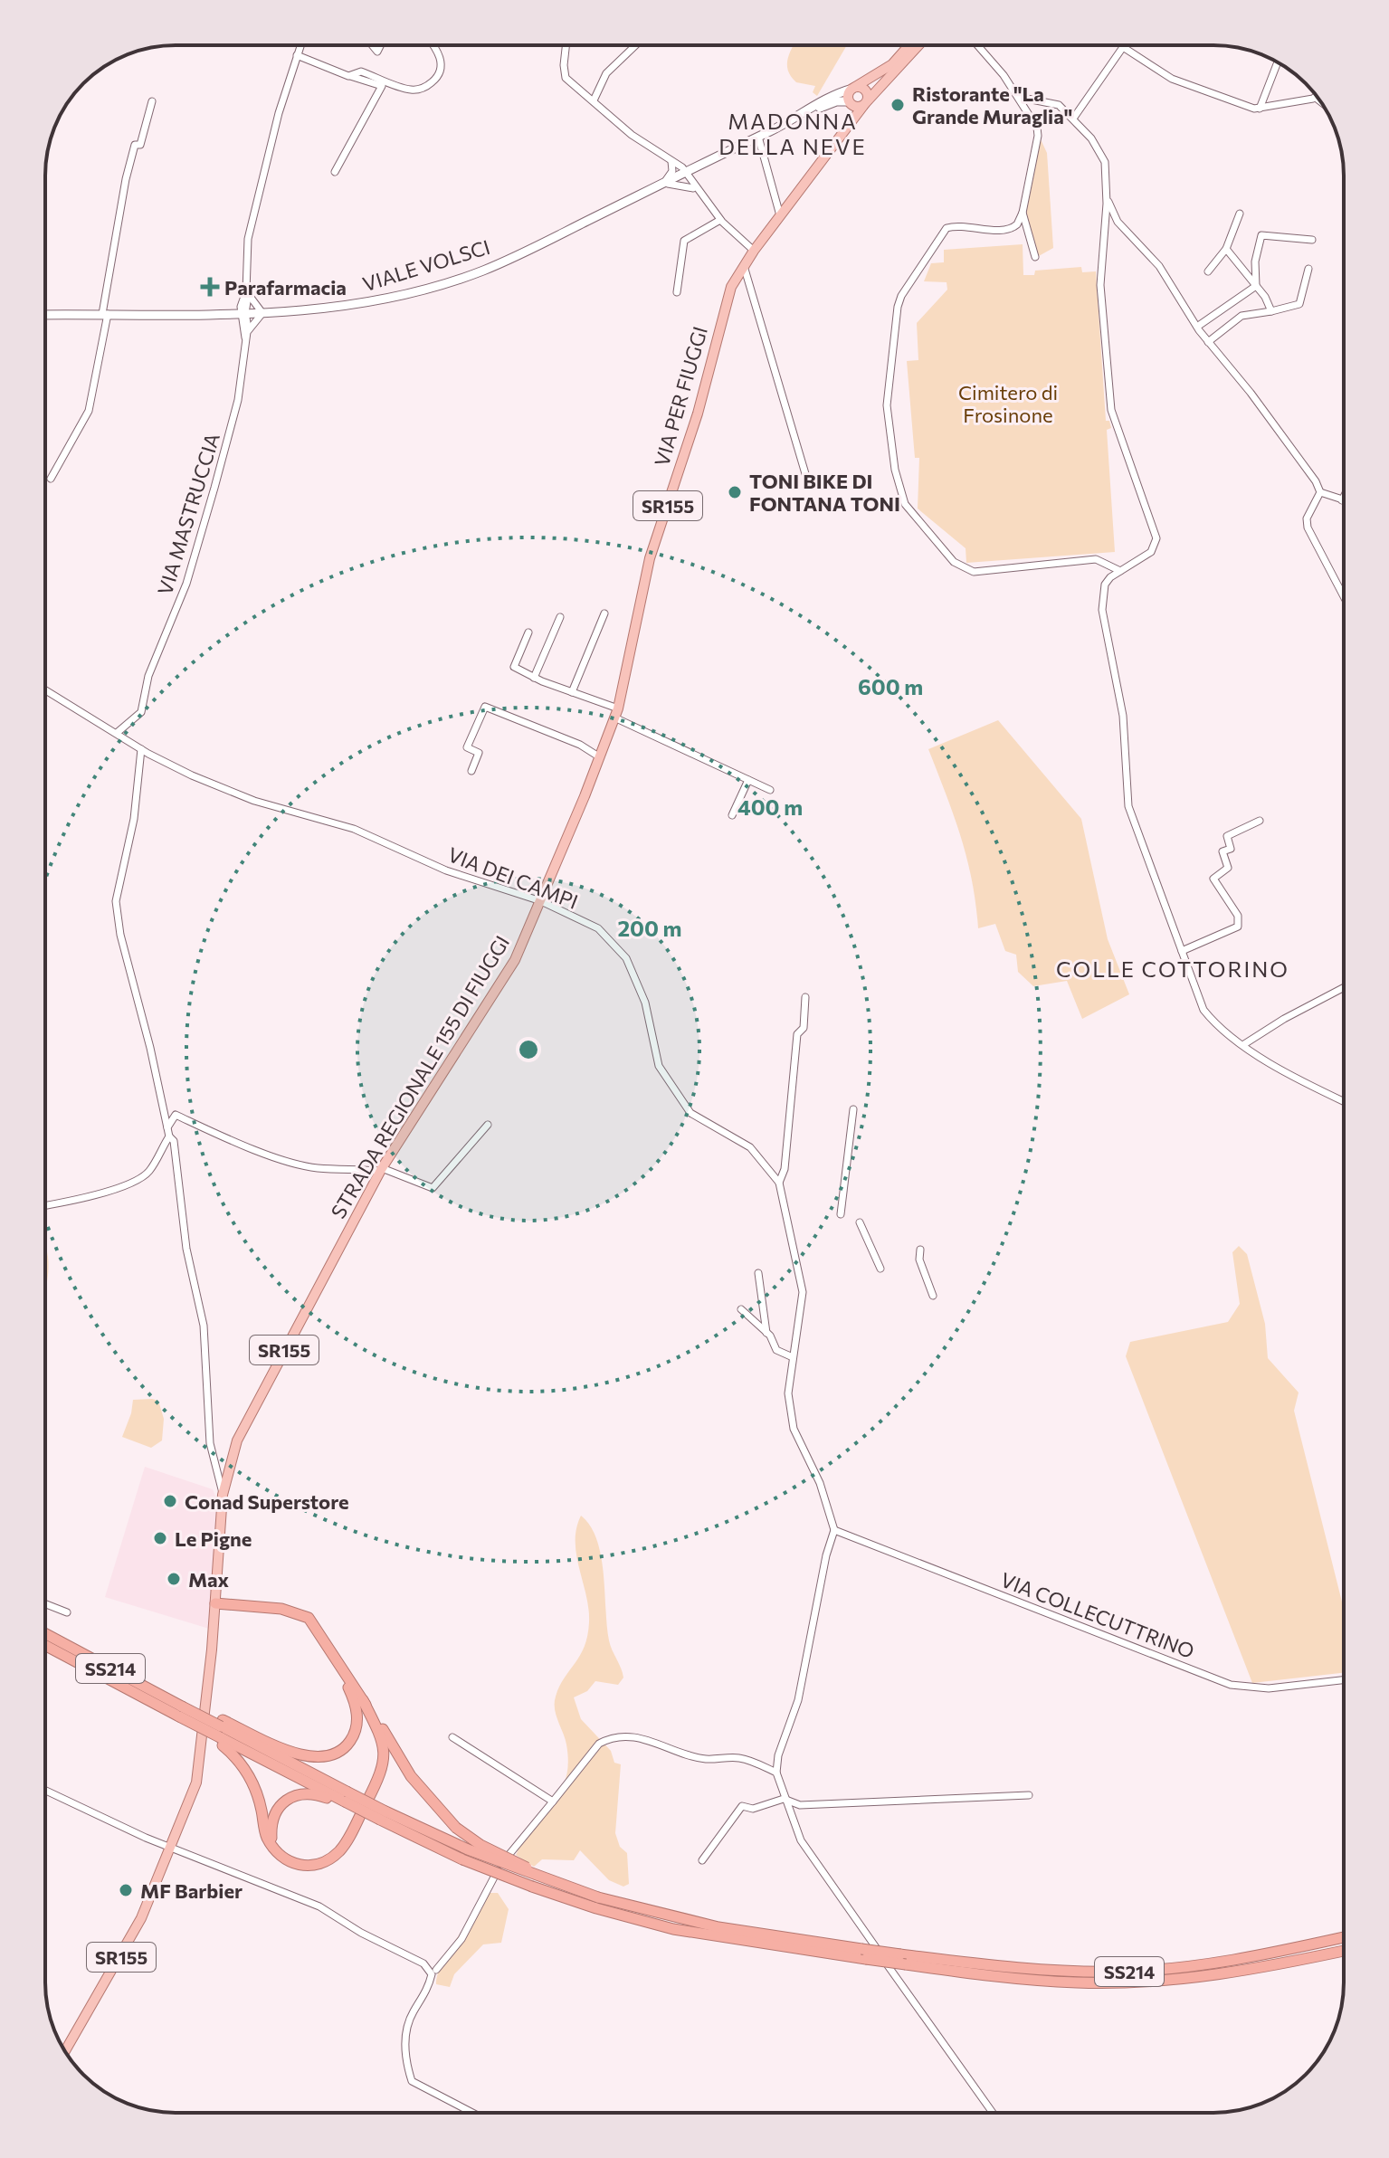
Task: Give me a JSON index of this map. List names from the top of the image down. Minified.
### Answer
{"streets":{"highway":["SS214"],"main road":["VIALE VOLSCI","VIA PER FIUGGI","SR155","STRADA REGIONALE 155 DI FIUGGI"],"street":["VIA MASTRUCCIA","VIA DEI CAMPI","VIA COLLECUTTRINO"]},"crossings":[["VIALE VOLSCI","VIA PER FIUGGI"],["VIA PER FIUGGI","VIA DEI CAMPI"],["VIA PER FIUGGI","STRADA REGIONALE 155 DI FIUGGI"],["SR155","STRADA REGIONALE 155 DI FIUGGI"],["VIA MASTRUCCIA","VIA DEI CAMPI"],["VIA DEI CAMPI","STRADA REGIONALE 155 DI FIUGGI"],["VIA DEI CAMPI","VIA COLLECUTTRINO"]],"districts":["MADONNA DELLA NEVE","COLLE COTTORINO"],"parks":["Cimitero di Frosinone"],"places":{"other":["Ristorante \"La Grande Muraglia\"","TONI BIKE DI FONTANA TONI","Conad Superstore","Le Pigne","Max","MF Barbier"],"health":["Parafarmacia"]},"rings":["600 m","400 m","200 m"]}
